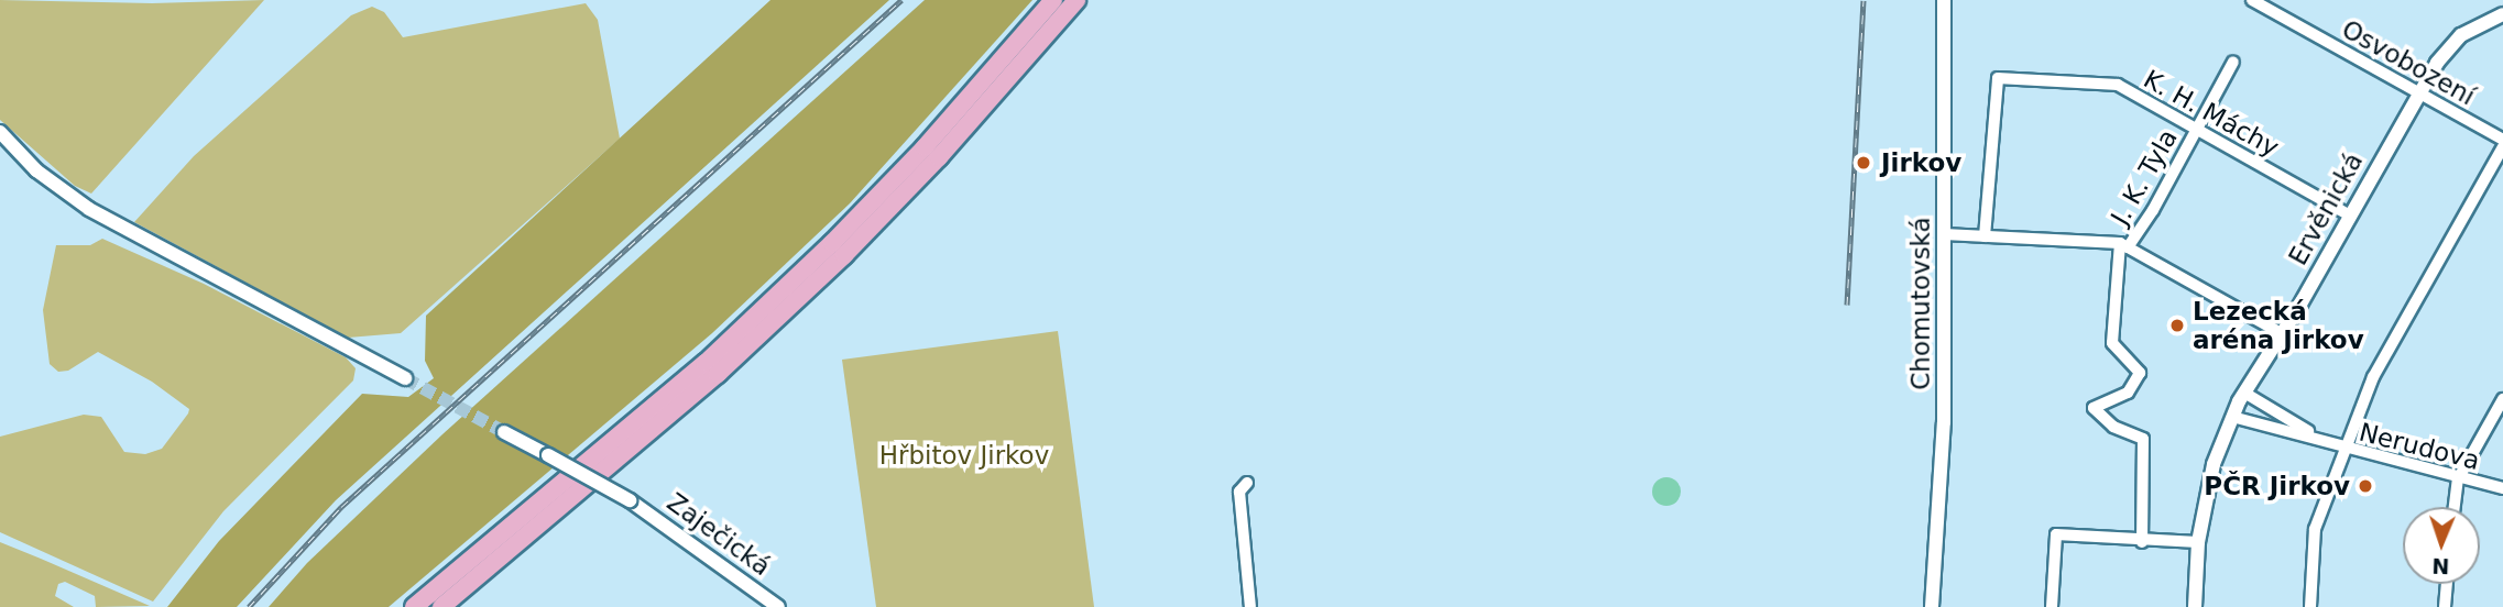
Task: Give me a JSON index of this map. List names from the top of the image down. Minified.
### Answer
{"streets":{"street":["Osvobození","K. H. Máchy","J. K. Tyla","Ervěnická","Chomutovská","Nerudova","Zaječická"]},"crossings":[["Osvobození","Ervěnická"],["K. H. Máchy","J. K. Tyla"],["K. H. Máchy","Ervěnická"],["Ervěnická","Nerudova"]],"parks":["Hřbitov Jirkov"],"places":["Jirkov","Lezecká aréna Jirkov","PČR Jirkov"],"north":"bottom"}
